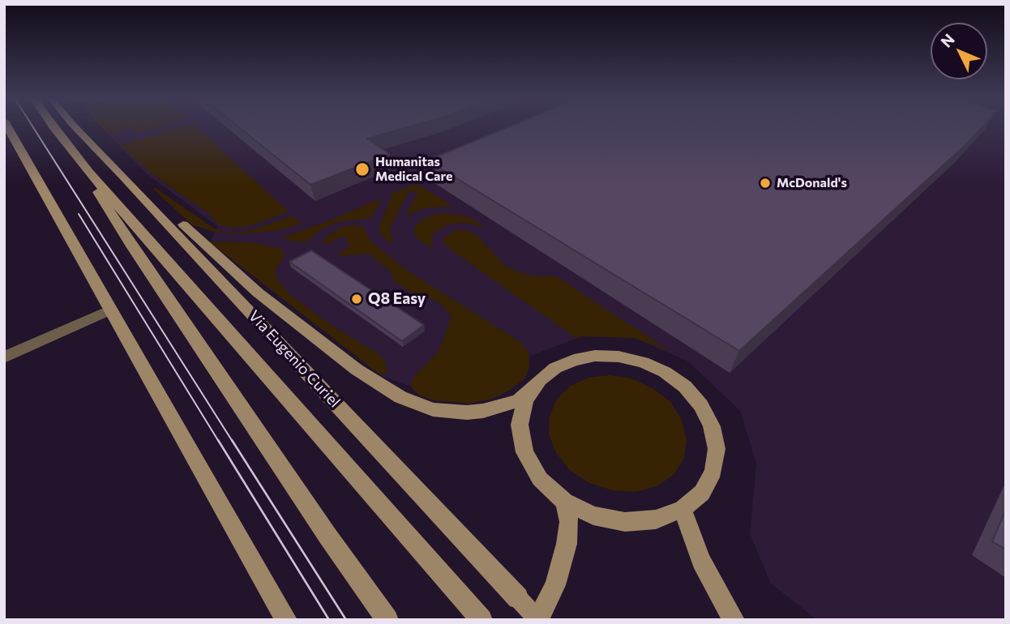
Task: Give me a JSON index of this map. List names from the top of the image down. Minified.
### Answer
{"streets":{"main road":["Via Eugenio Curiel"]},"places":["Humanitas Medical Care","McDonald's","Q8 Easy"],"north":"top left"}
